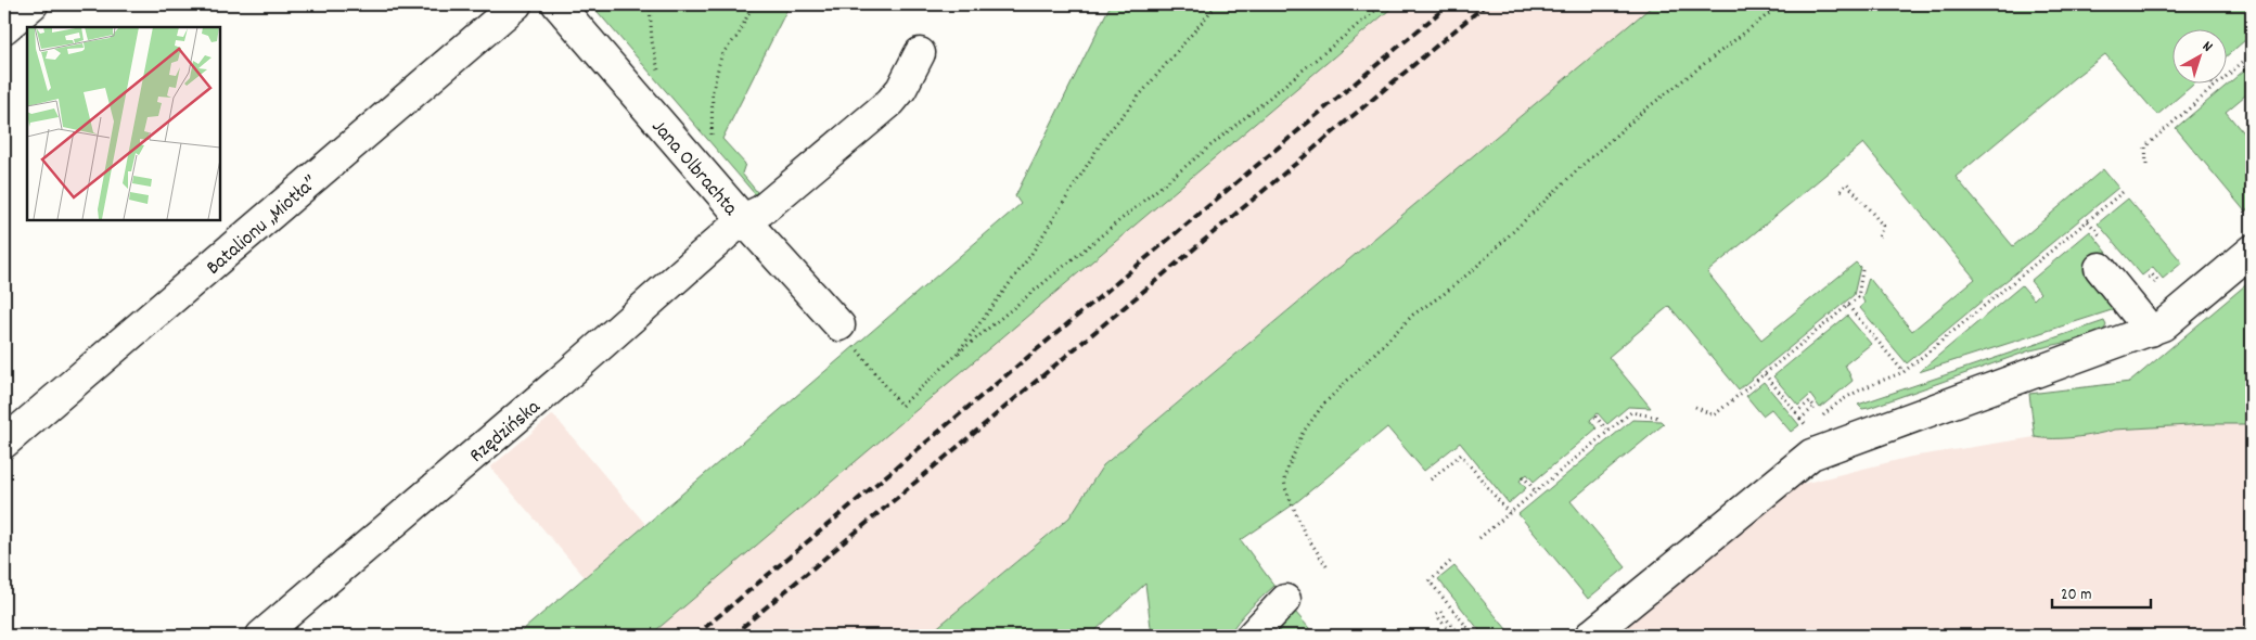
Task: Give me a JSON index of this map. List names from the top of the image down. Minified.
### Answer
{"streets":{"street":["Jana Olbrachta","Batalionu „Miotła”","Rzędzińska"]},"crossings":[["Jana Olbrachta","Rzędzińska"]],"scale_bar":"20 m","north":"top right"}
